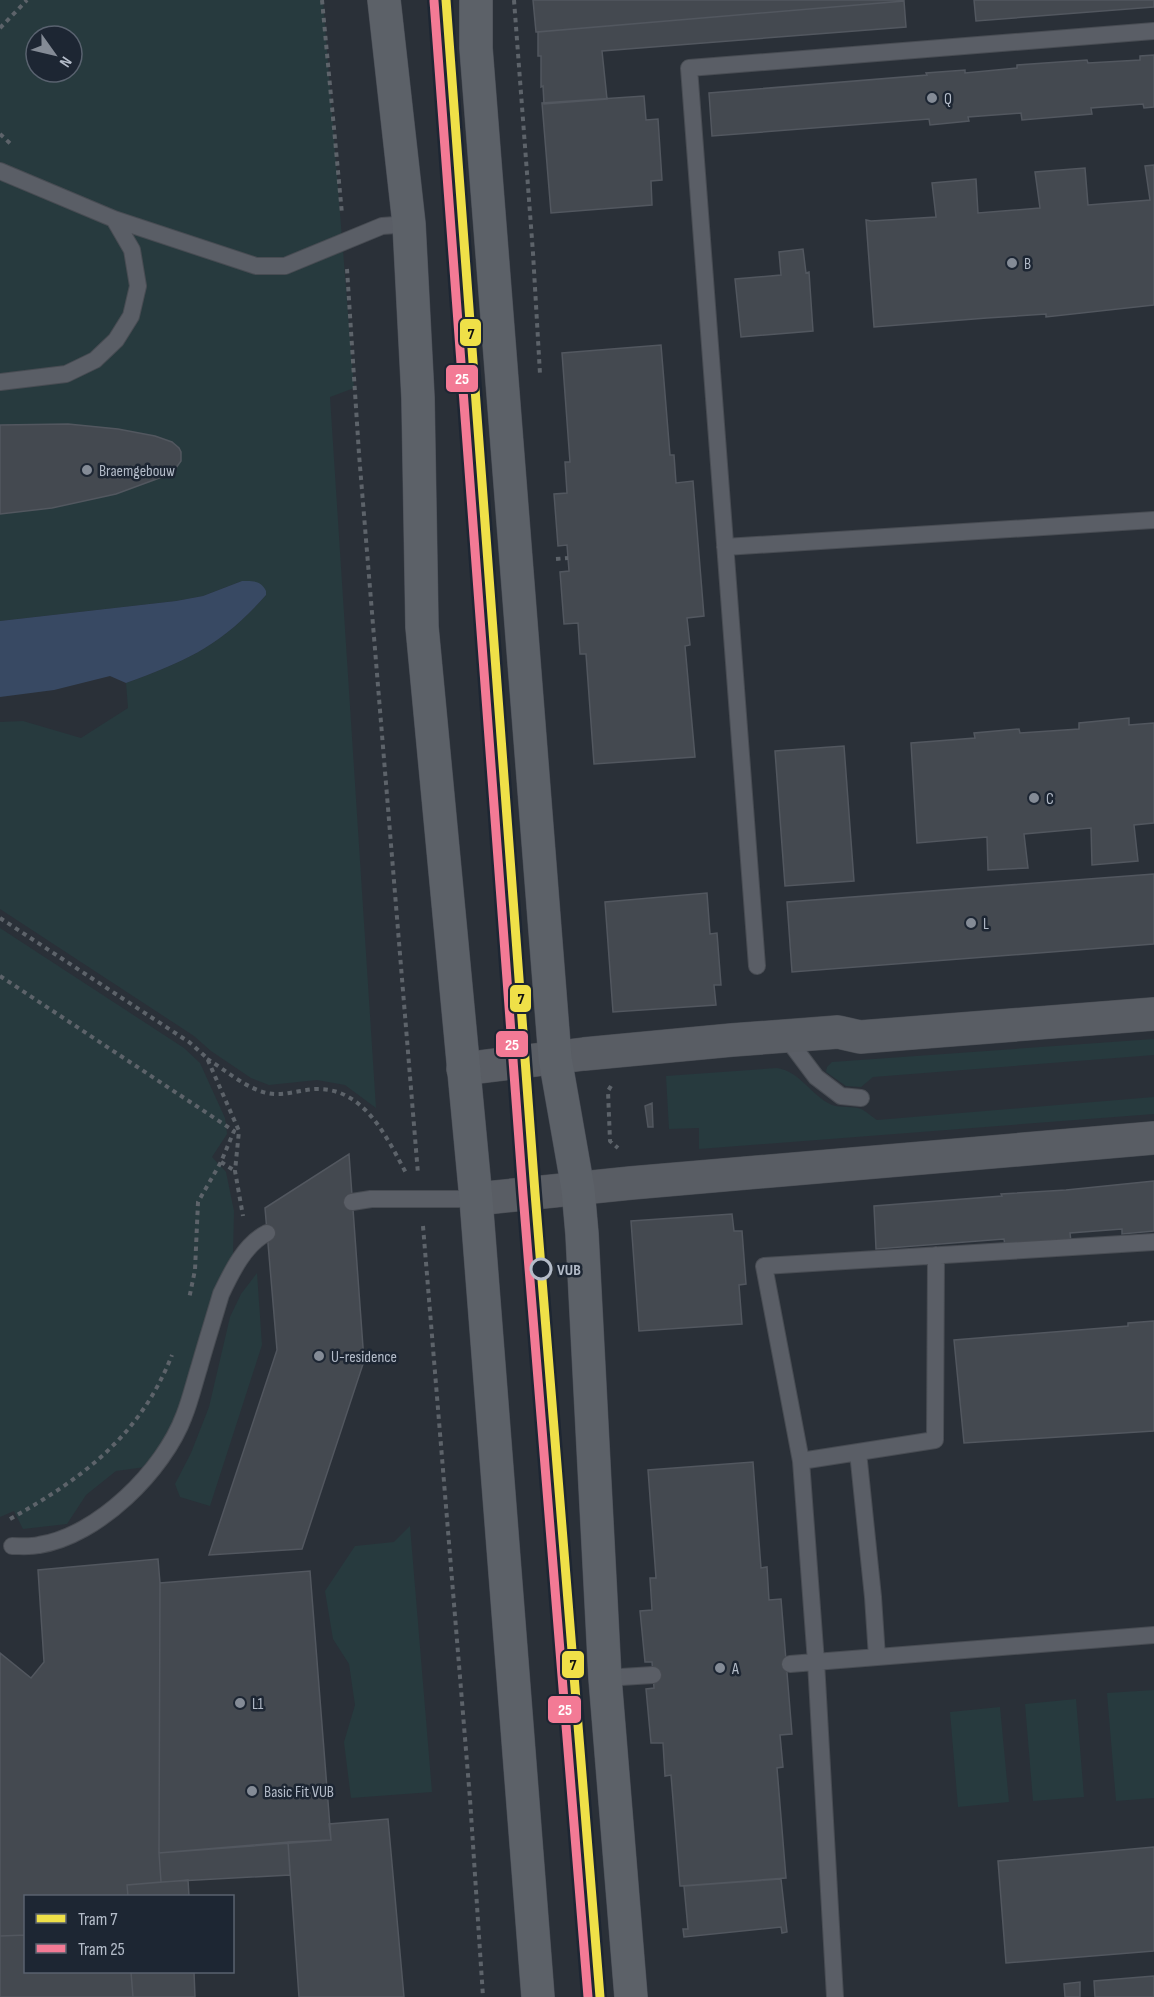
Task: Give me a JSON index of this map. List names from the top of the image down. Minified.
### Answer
{"places":["Q","B","Braemgebouw","C","L","VUB","U-residence","A","L1","Basic Fit VUB"],"lines":["tram line 7","tram line 25"],"legend":["Tram 7","Tram 25"],"north":"bottom right"}
